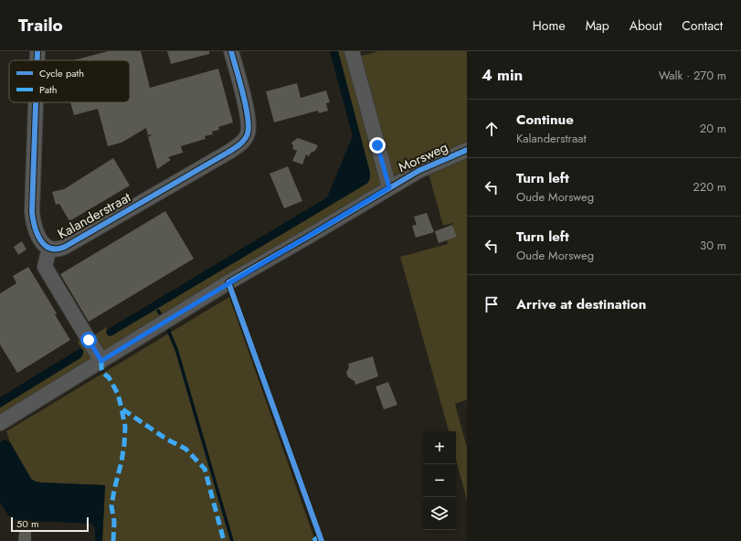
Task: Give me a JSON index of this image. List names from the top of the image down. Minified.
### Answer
{"streets":{"street":["Morsweg","Kalanderstraat"]},"crossings":[["Morsweg","Kalanderstraat"]],"legend":["Cycle path","Path"],"scale_bar":"50 m","page":{"header":"Trailo","nav":["Home","Map","About","Contact"],"heading":["4 min","Walk · 270 m"],"list":[["Continue","Kalanderstraat","20 m"],["Turn left","Oude Morsweg","220 m"],["Turn left","Oude Morsweg","30 m"],"Arrive at destination"],"map_buttons":["+","−"],"scale":"50 m"}}
